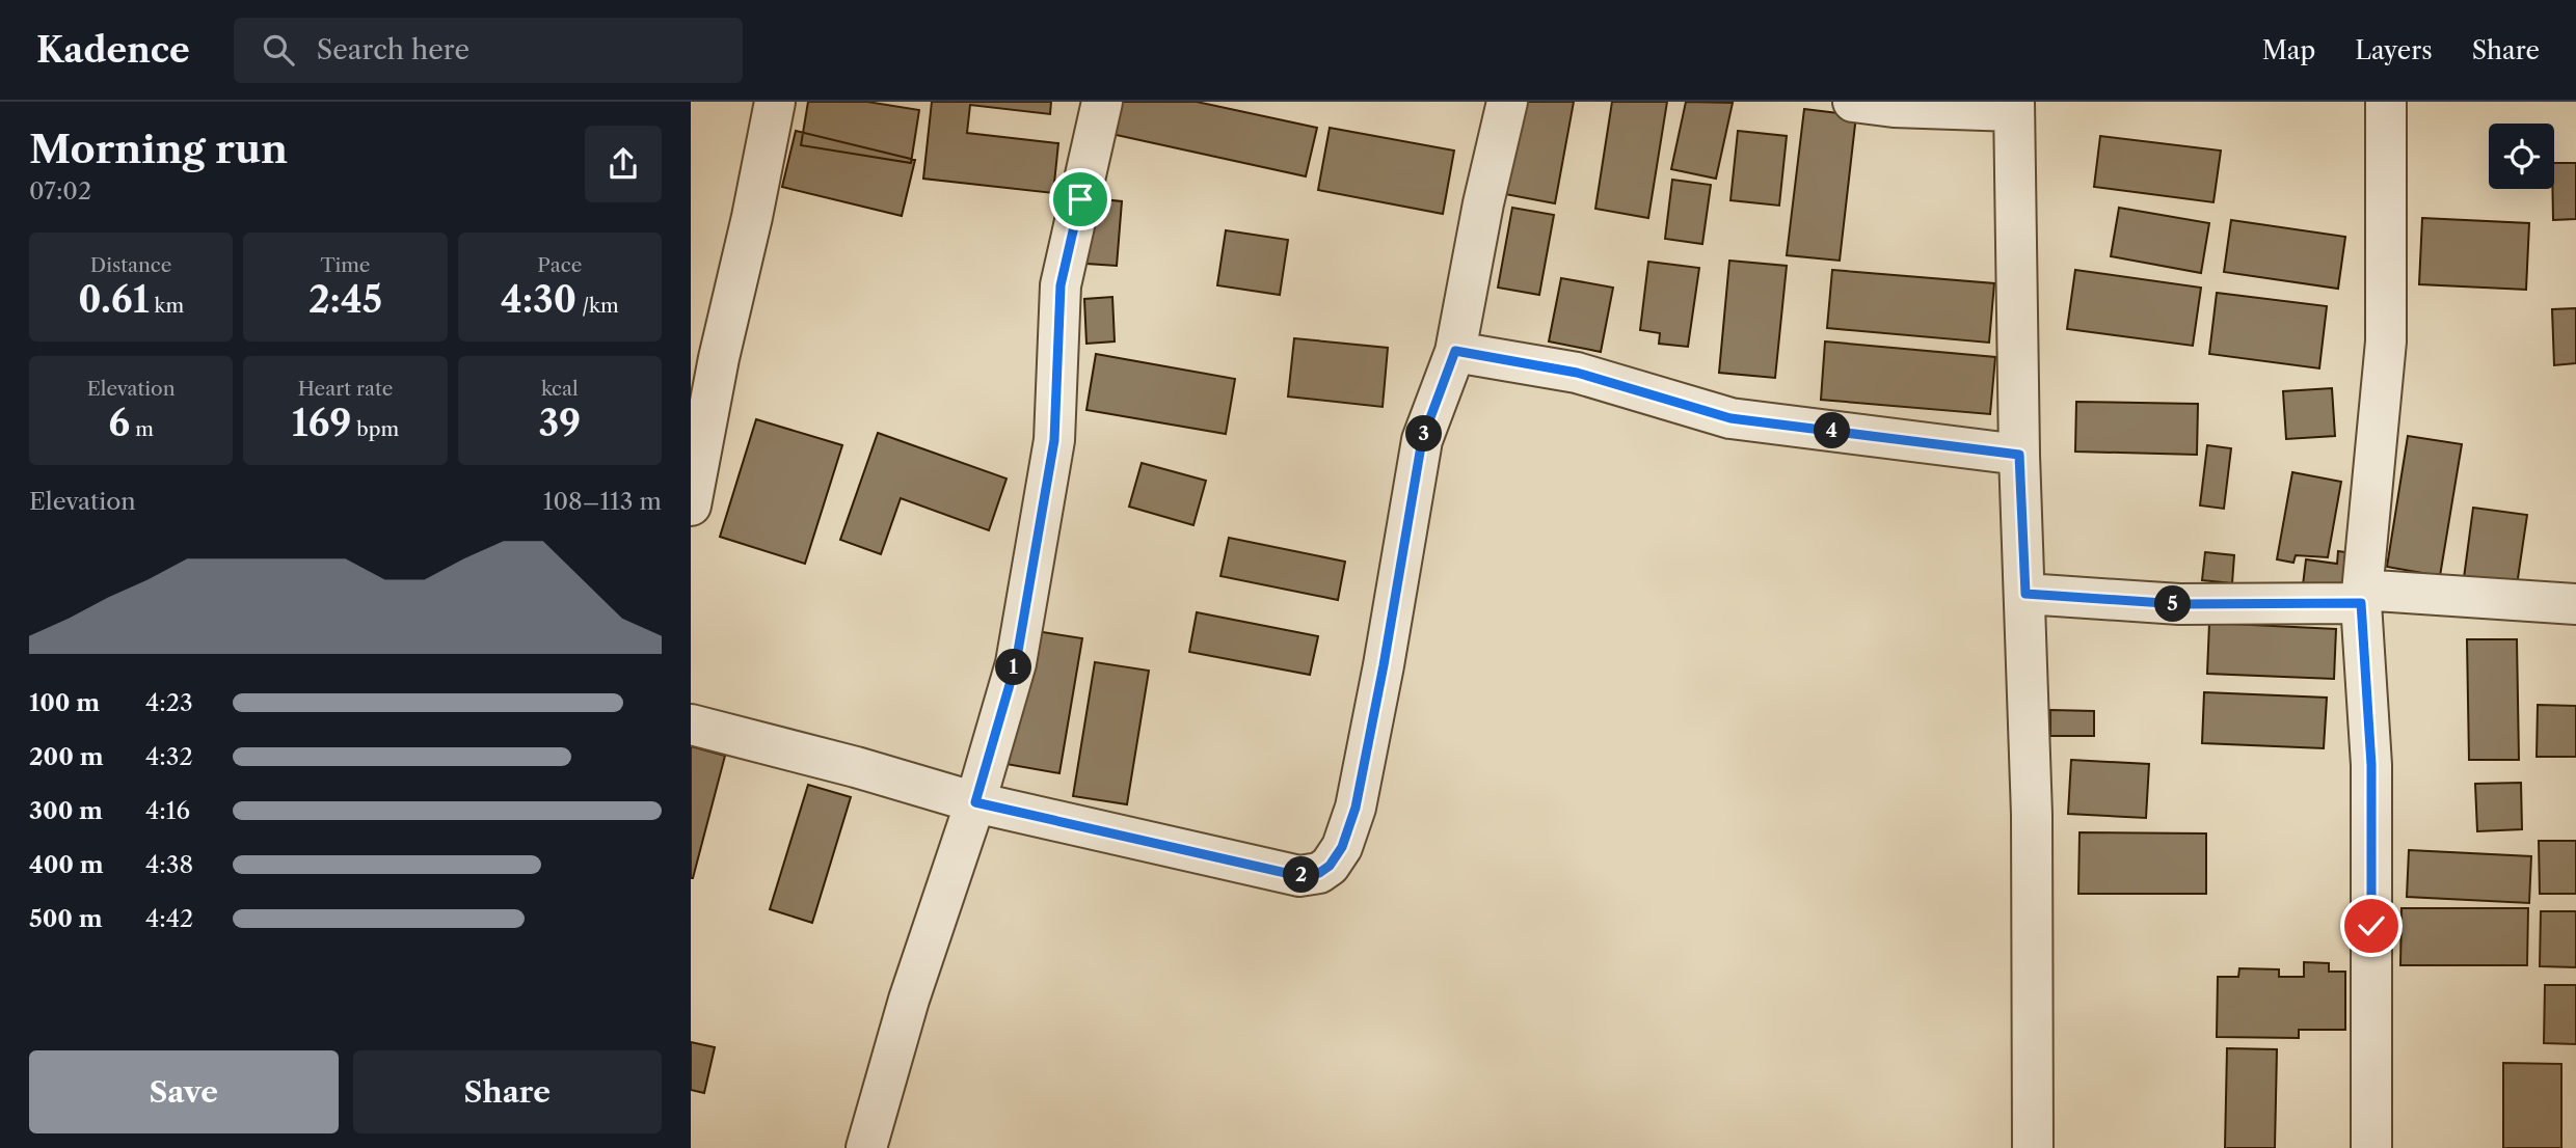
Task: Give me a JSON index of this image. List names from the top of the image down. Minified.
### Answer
{"page":{"header":"Kadence","search":"Search here","nav":["Map","Layers","Share"],"heading":["Morning run","07:02"],"stats":[["Distance","0.61 km"],["Time","2:45"],["Pace","4:30 /km"],["Elevation","6 m"],["Heart rate","169 bpm"],["kcal","39"]],"pins":["4","3","5","1","2"],"chart":["Elevation","108–113 m"],"list":[{"name":"100 m","note":"4:23"},{"name":"200 m","note":"4:32"},{"name":"300 m","note":"4:16"},{"name":"400 m","note":"4:38"},{"name":"500 m","note":"4:42"}],"buttons":["Save","Share"]}}
